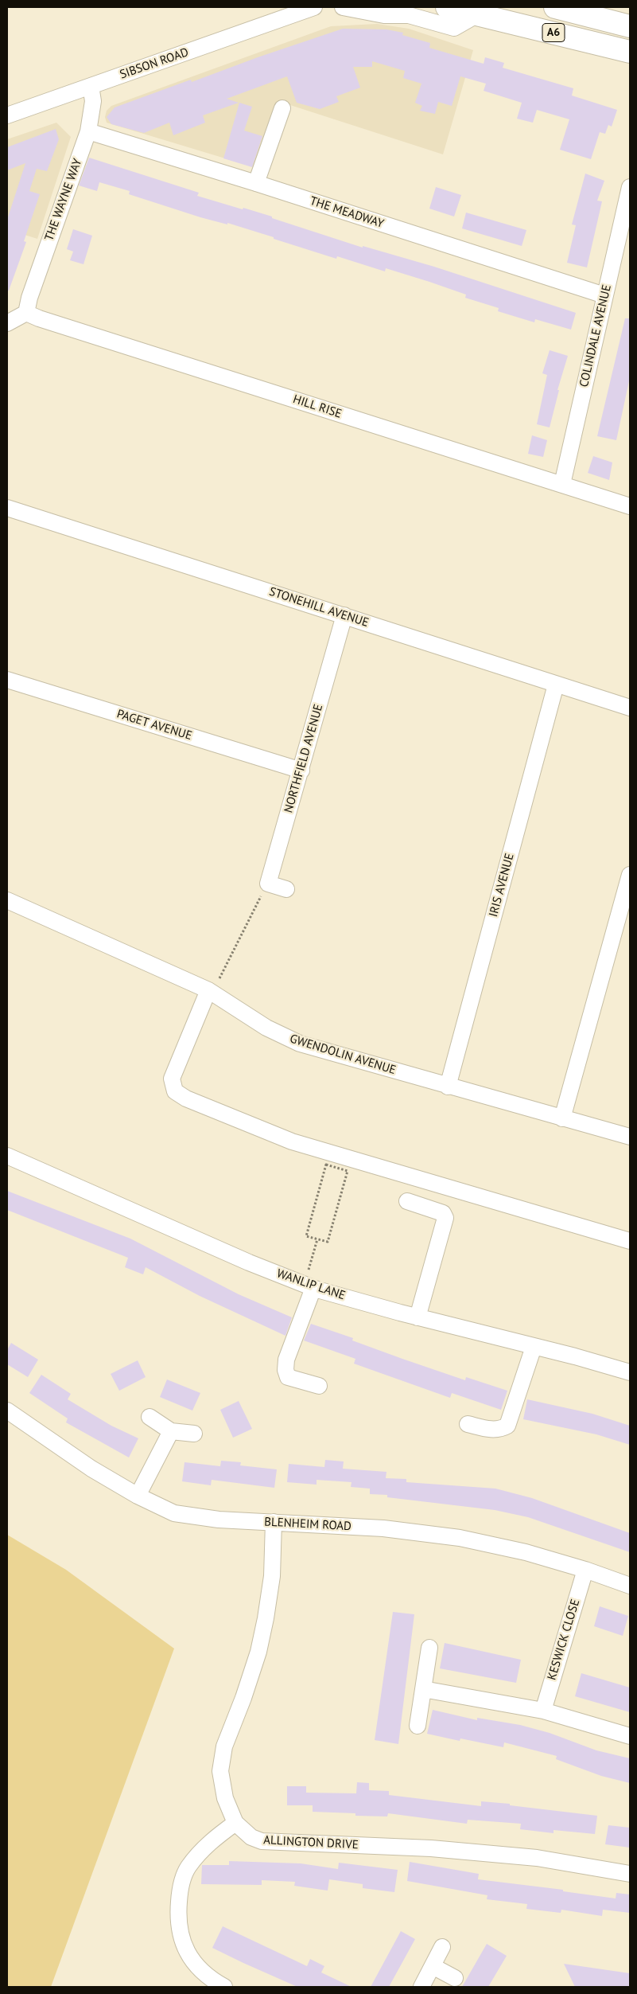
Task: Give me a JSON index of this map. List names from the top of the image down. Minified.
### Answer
{"streets":{"highway":["A6"],"street":["SIBSON ROAD","THE WAYNE WAY","THE MEADWAY","COLINDALE AVENUE","HILL RISE","STONEHILL AVENUE","PAGET AVENUE","NORTHFIELD AVENUE","IRIS AVENUE","GWENDOLIN AVENUE","WANLIP LANE","BLENHEIM ROAD","KESWICK CLOSE","ALLINGTON DRIVE"]},"crossings":[["SIBSON ROAD","THE WAYNE WAY"],["THE WAYNE WAY","THE MEADWAY"],["THE WAYNE WAY","HILL RISE"],["THE MEADWAY","COLINDALE AVENUE"],["COLINDALE AVENUE","HILL RISE"],["STONEHILL AVENUE","NORTHFIELD AVENUE"],["STONEHILL AVENUE","IRIS AVENUE"],["PAGET AVENUE","NORTHFIELD AVENUE"],["IRIS AVENUE","GWENDOLIN AVENUE"],["BLENHEIM ROAD","KESWICK CLOSE"],["BLENHEIM ROAD","ALLINGTON DRIVE"]]}
